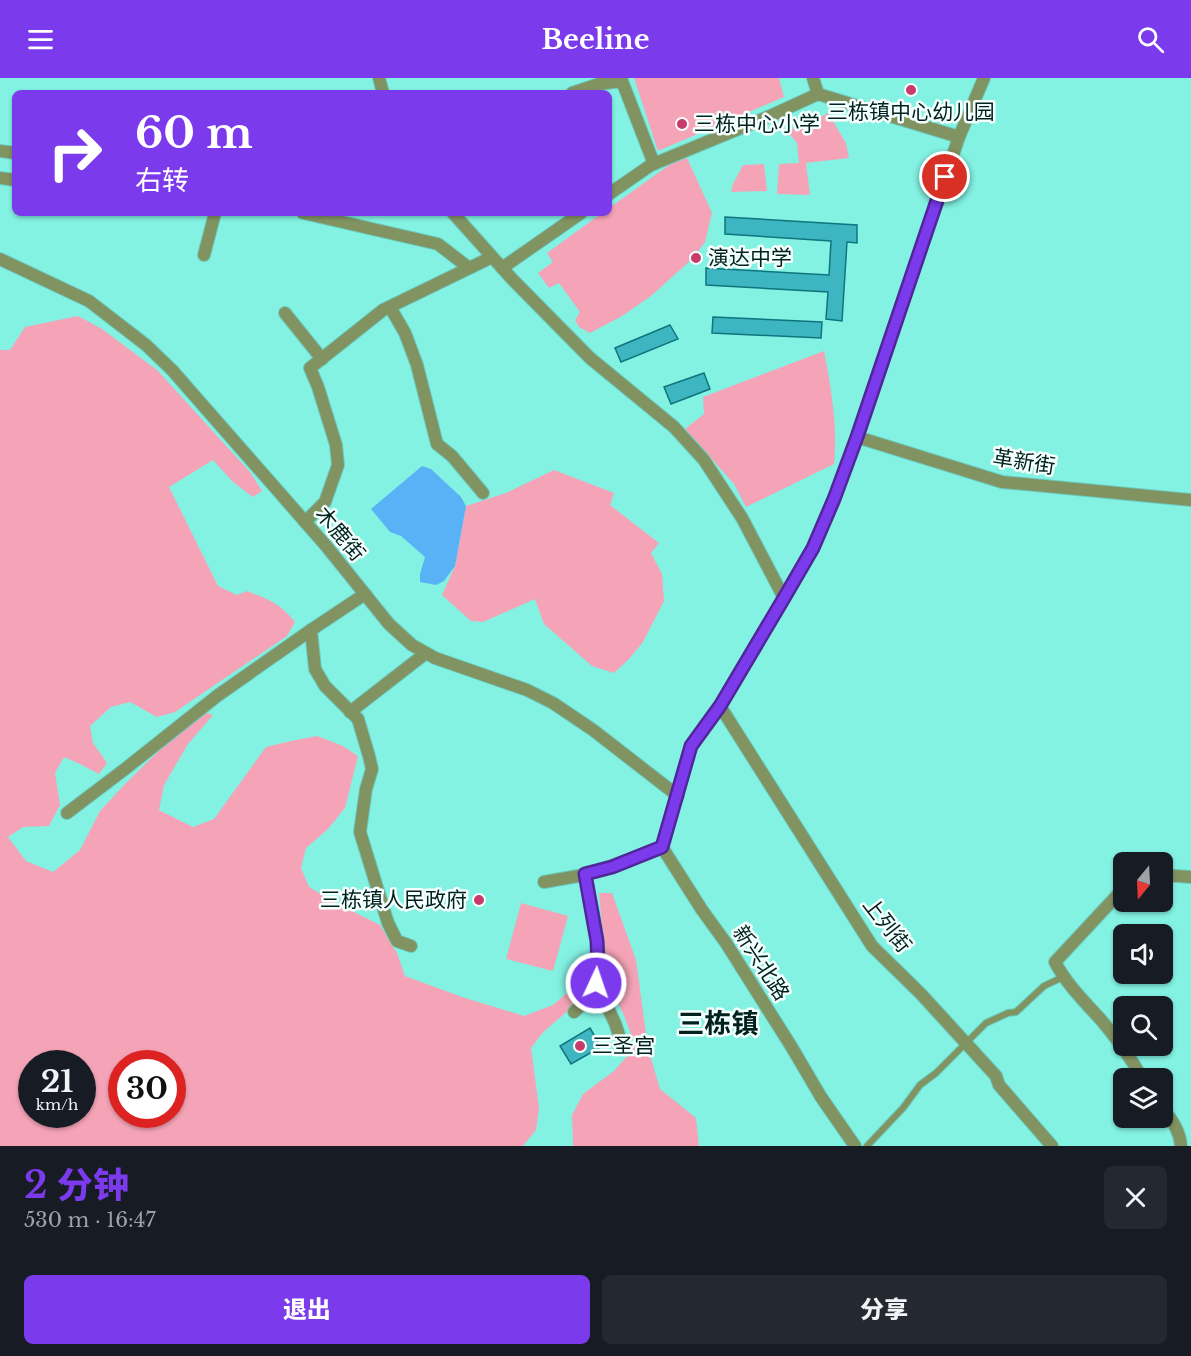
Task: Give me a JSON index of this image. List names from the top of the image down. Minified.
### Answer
{"streets":{"street":["革新街","木鹿街","上列街","新兴北路"]},"districts":["三栋镇"],"places":["三栋镇中心幼儿园","三栋中心小学","演达中学","三栋镇人民政府","三圣宫"],"north":"bottom","page":{"header":"Beeline","turn":["60 m","右转"],"speed":"21 km/h","limit":"30","heading":["2 分钟","530 m · 16:47"],"buttons":["退出","分享"]}}
